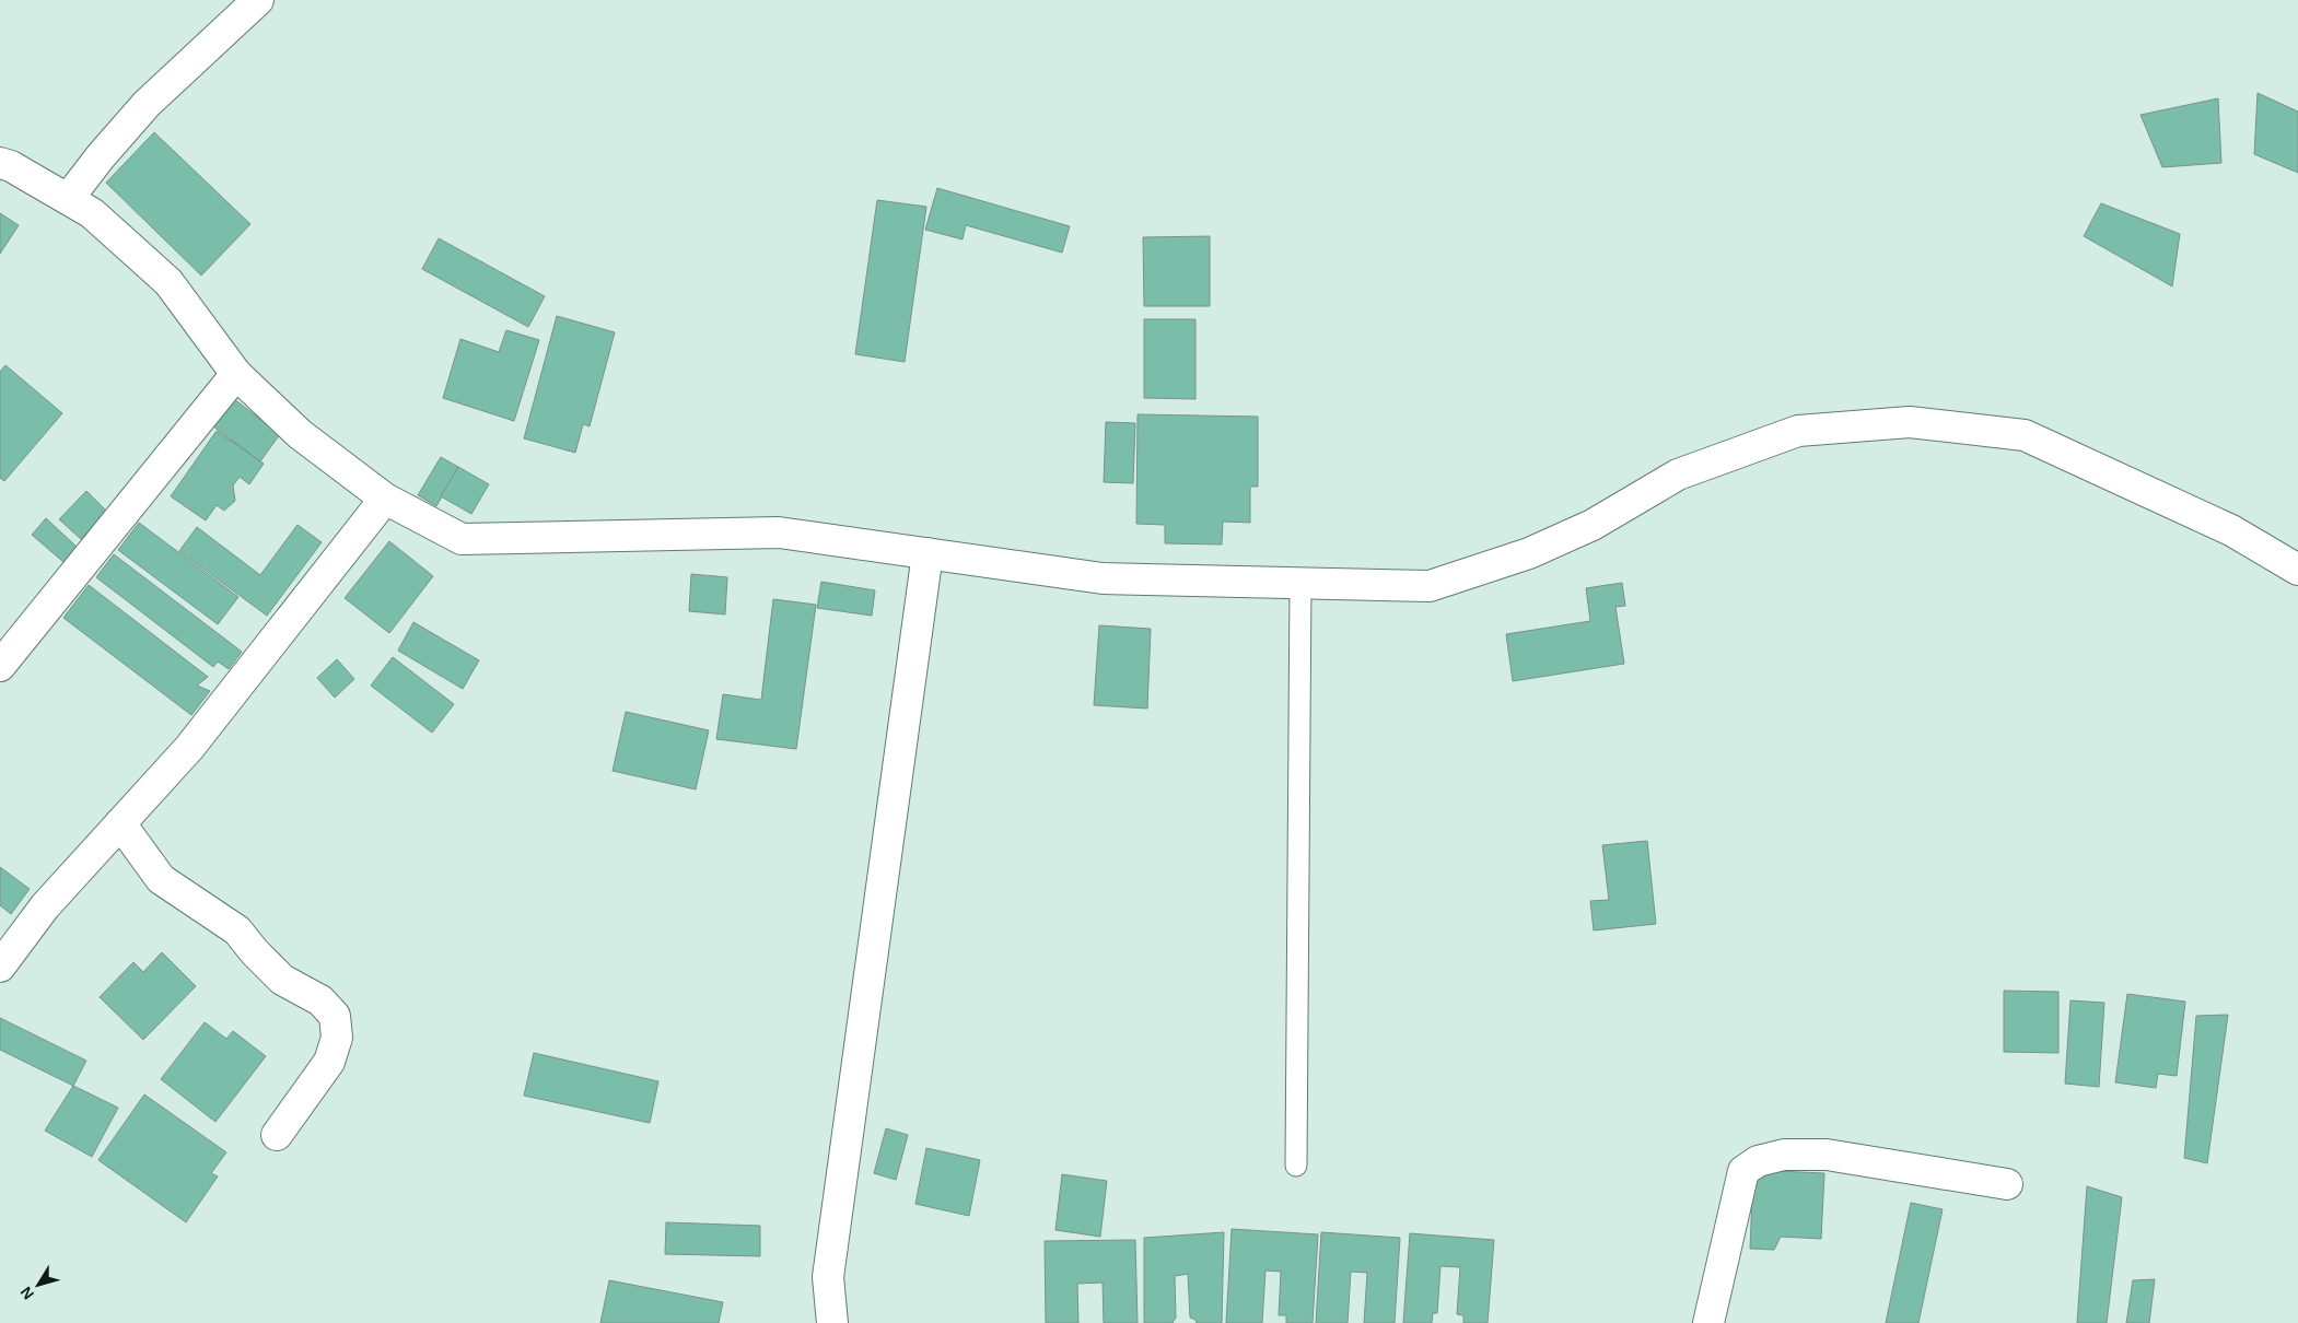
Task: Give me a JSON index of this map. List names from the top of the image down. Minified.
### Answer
{"north":"bottom left"}
